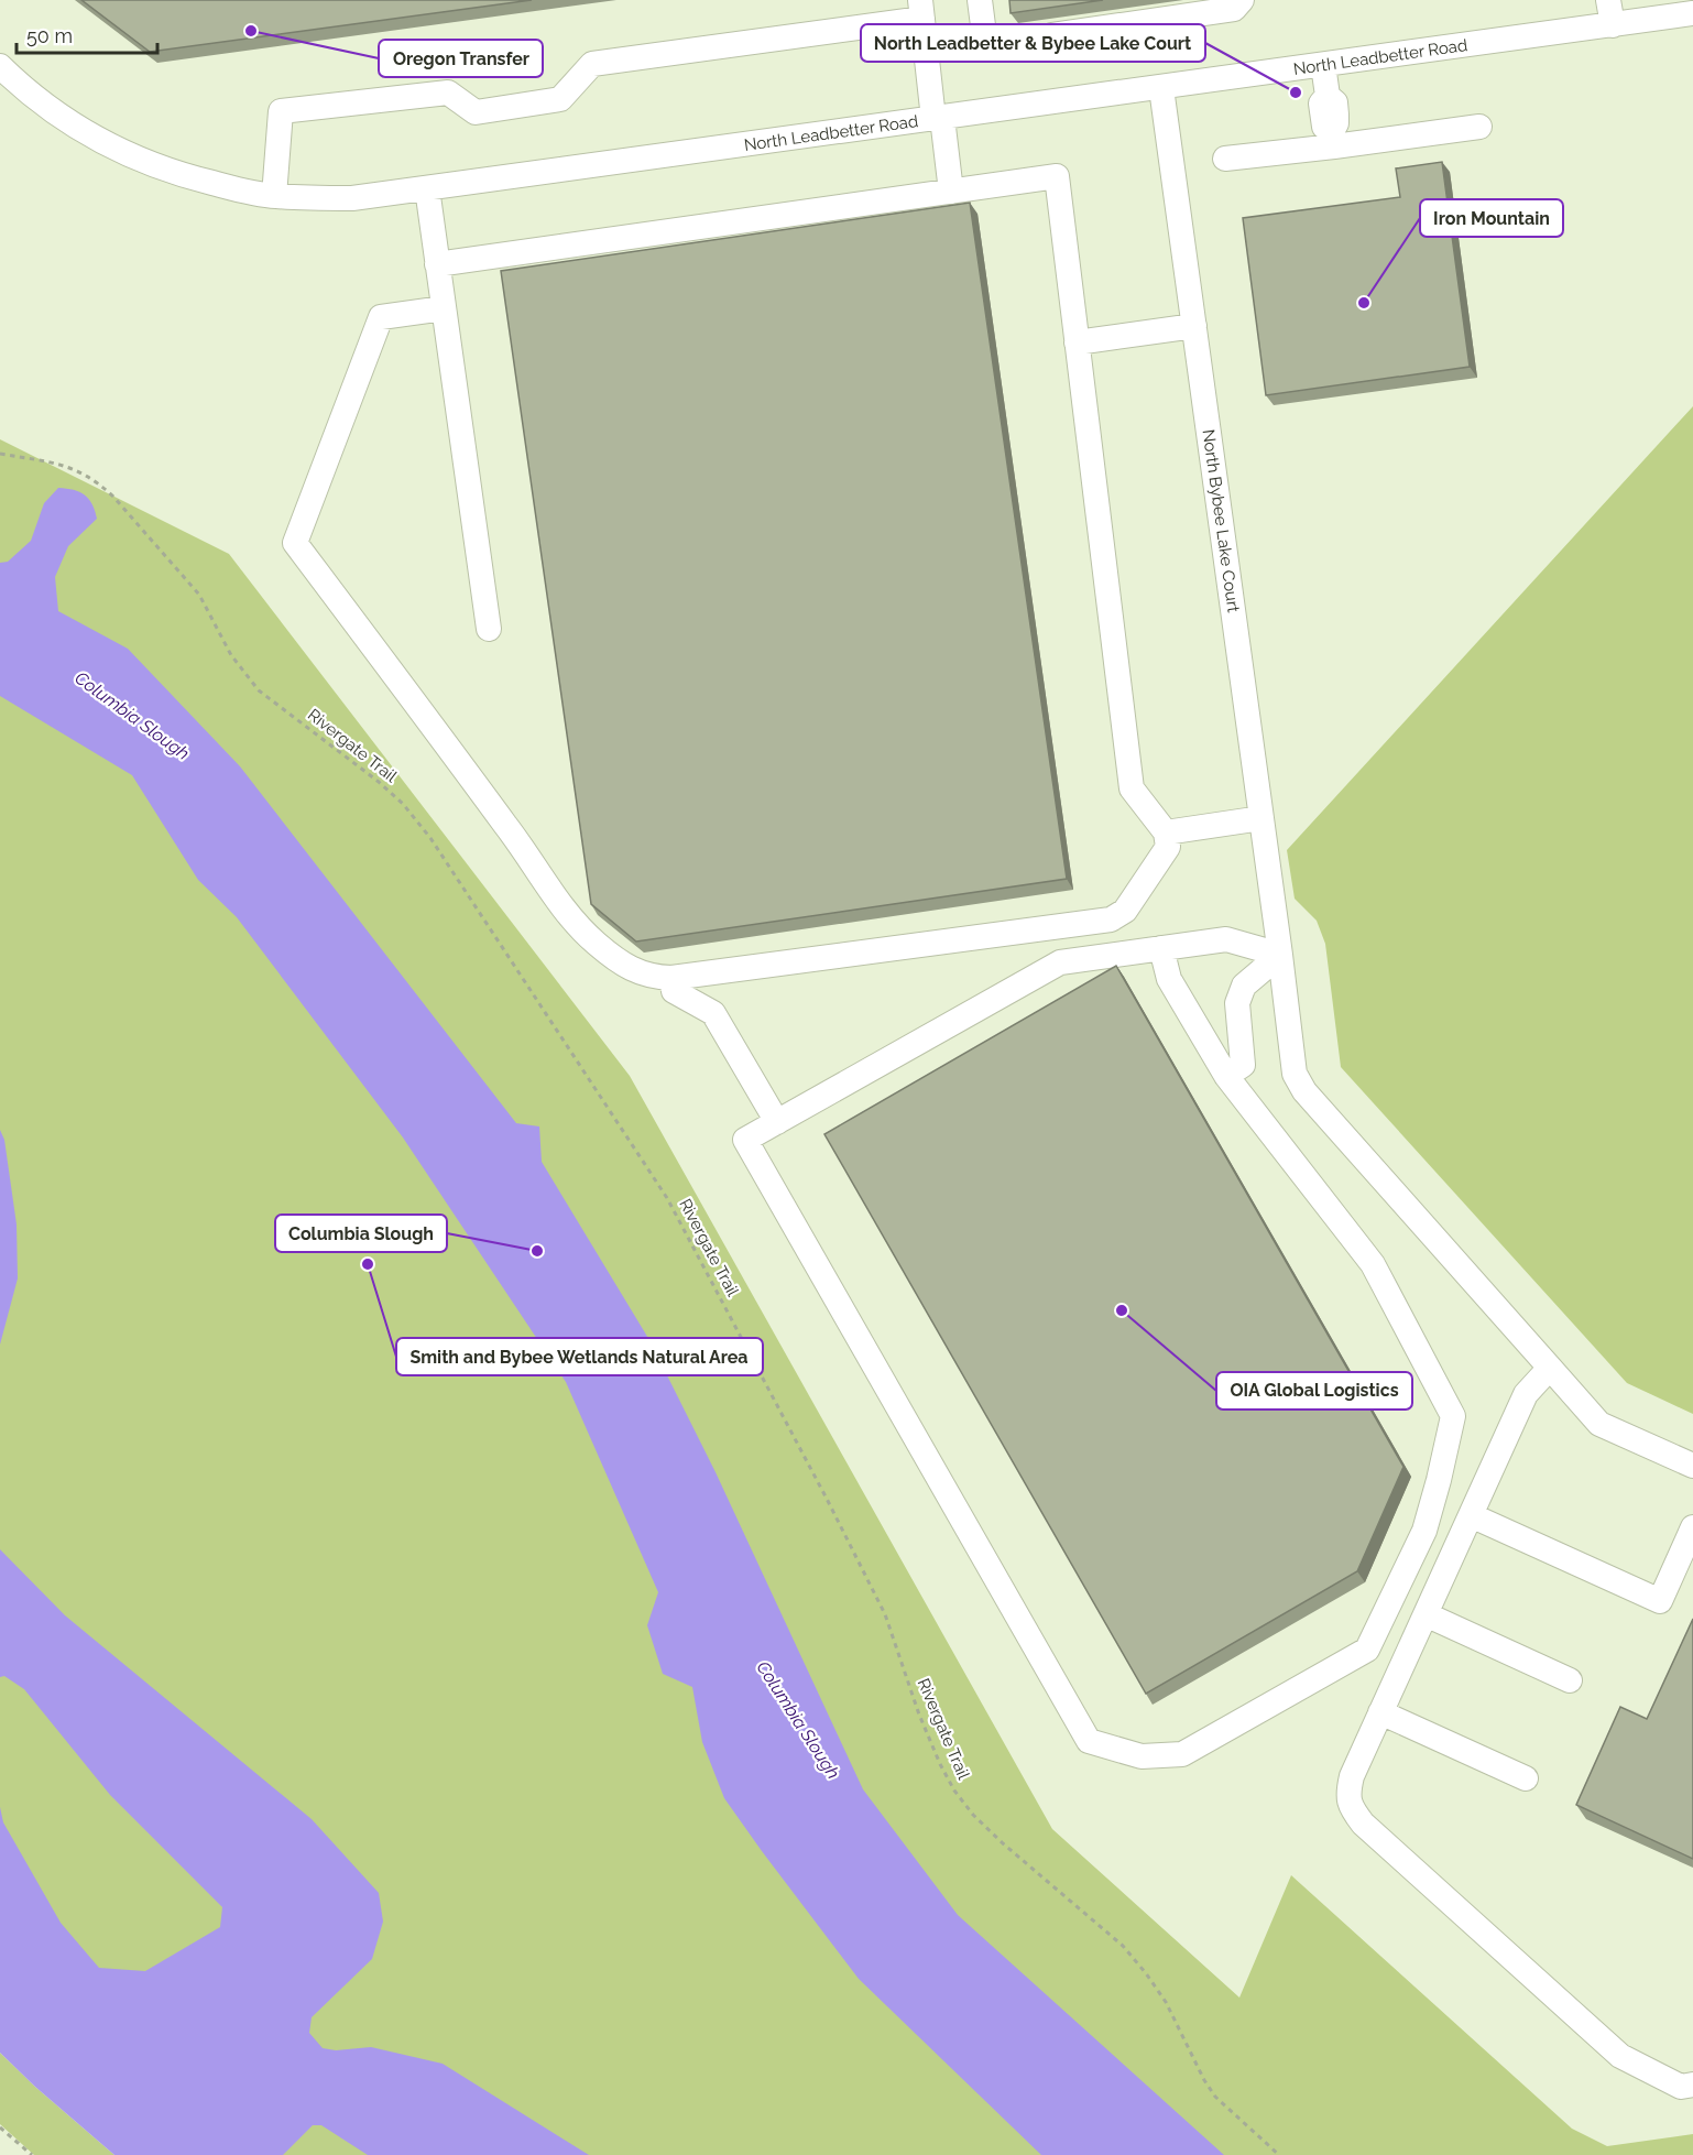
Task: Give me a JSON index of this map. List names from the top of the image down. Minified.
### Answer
{"streets":{"street":["North Leadbetter Road","North Bybee Lake Court"],"path":["Rivergate Trail"]},"crossings":[["North Leadbetter Road","North Bybee Lake Court"]],"water":["Columbia Slough"],"places":["Oregon Transfer","North Leadbetter & Bybee Lake Court","Iron Mountain","Columbia Slough","Smith and Bybee Wetlands Natural Area","OIA Global Logistics"],"scale_bar":"50 m"}
